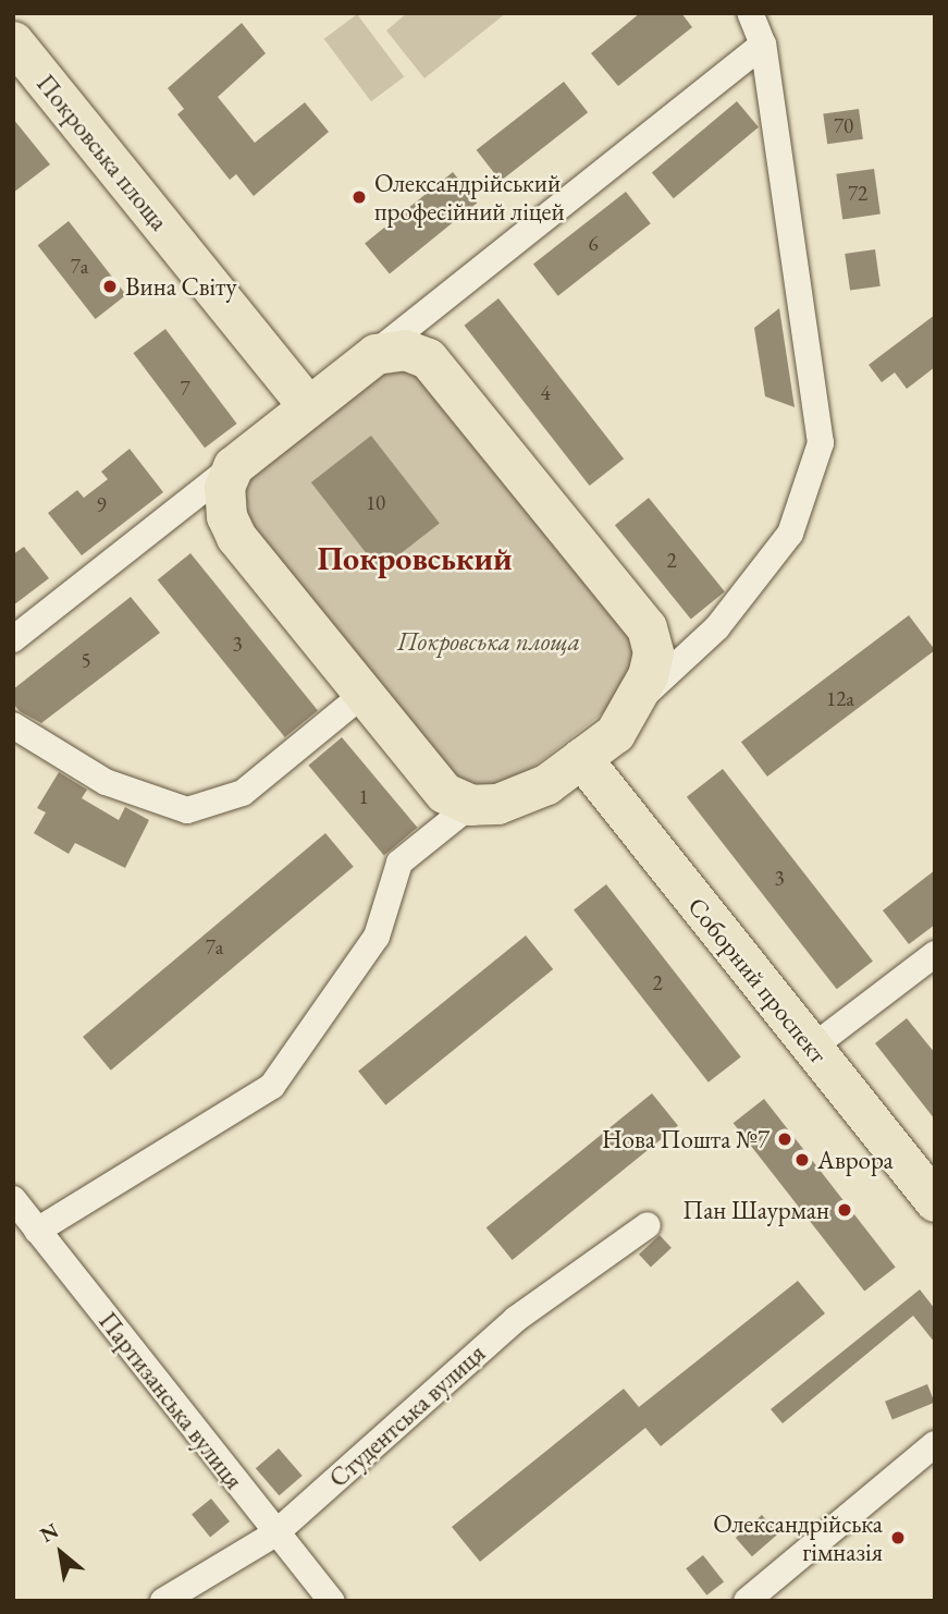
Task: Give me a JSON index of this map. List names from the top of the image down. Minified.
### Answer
{"streets":{"highway":["Покровська площа","Соборний проспект"],"street":["Партизанська вулиця","Студентська вулиця"]},"crossings":[["Партизанська вулиця","Студентська вулиця"]],"districts":["Покровський"],"parks":["Покровська площа"],"places":["Олександрійський професійний ліцей","Вина Світу","Нова Пошта №7","Аврора","Пан Шаурман","Олександрійська гімназія"],"house_numbers":["70","72","6","7а","7","4","10","9","2","3","5","12а","1","3","7а","2"],"north":"top left"}
